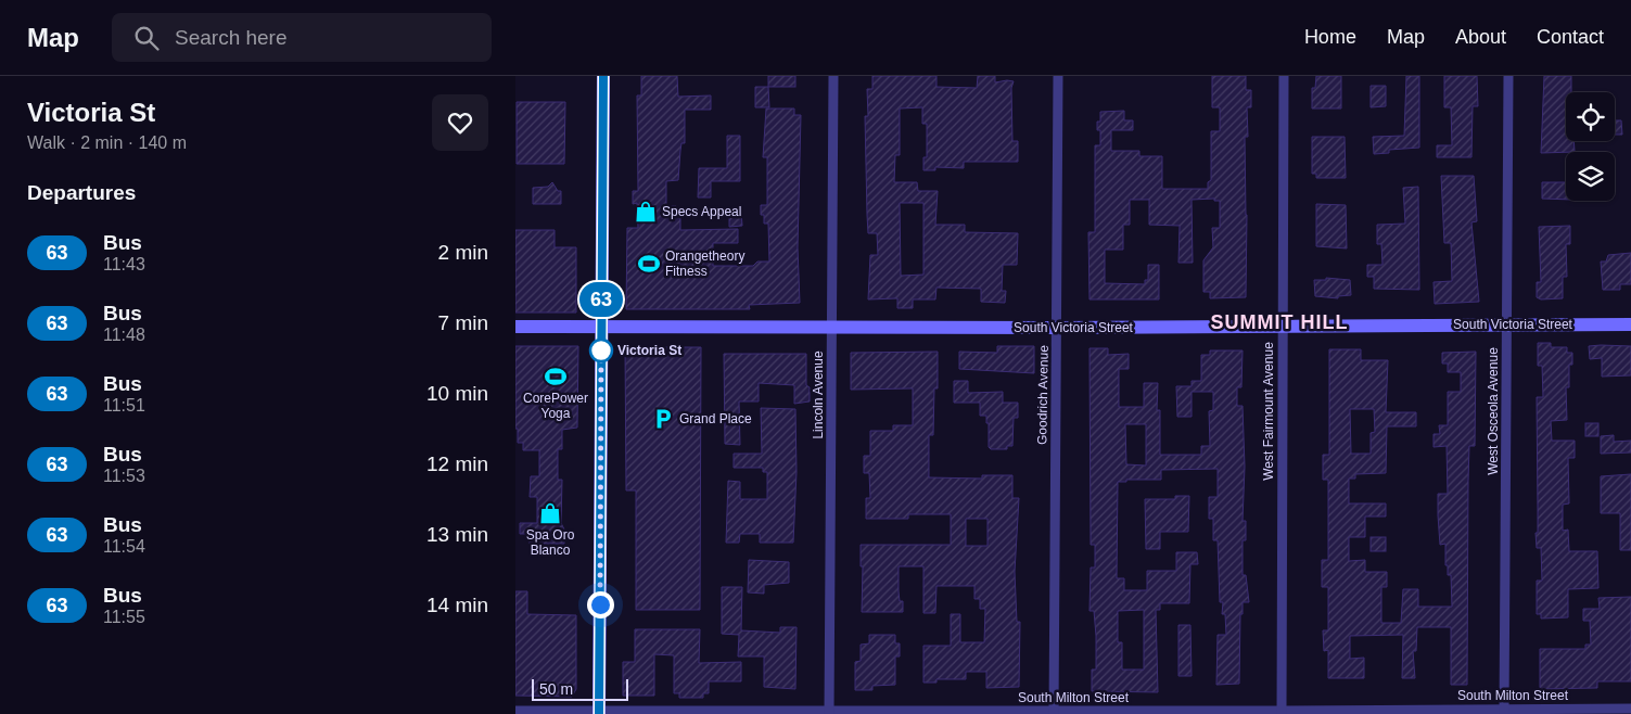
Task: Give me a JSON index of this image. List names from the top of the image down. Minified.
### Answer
{"streets":{"street":["South Victoria Street","Lincoln Avenue","Goodrich Avenue","West Fairmount Avenue","West Osceola Avenue","South Milton Street"]},"crossings":[["South Victoria Street","Lincoln Avenue"],["South Victoria Street","Goodrich Avenue"],["South Victoria Street","West Fairmount Avenue"],["South Victoria Street","West Osceola Avenue"],["Lincoln Avenue","South Milton Street"],["Goodrich Avenue","South Milton Street"],["West Fairmount Avenue","South Milton Street"],["West Osceola Avenue","South Milton Street"]],"districts":["SUMMIT HILL"],"places":{"shop":["Specs Appeal","Spa Oro Blanco"],"sports":["Orangetheory Fitness","CorePower Yoga"],"other":["Victoria St"],"parking":["Grand Place"]},"lines":["bus line 63"],"scale_bar":"50 m","page":{"header":"Map","search":"Search here","nav":["Home","Map","About","Contact"],"heading":[["Victoria St","Walk · 2 min · 140 m"],"Departures"],"on_map":"63","list":[{"mark":"63","name":"Bus","note":"11:43","value":"2 min"},{"mark":"63","name":"Bus","note":"11:48","value":"7 min"},{"mark":"63","name":"Bus","note":"11:51","value":"10 min"},{"mark":"63","name":"Bus","note":"11:53","value":"12 min"},{"mark":"63","name":"Bus","note":"11:54","value":"13 min"},{"mark":"63","name":"Bus","note":"11:55","value":"14 min"}],"scale":"50 m"}}
